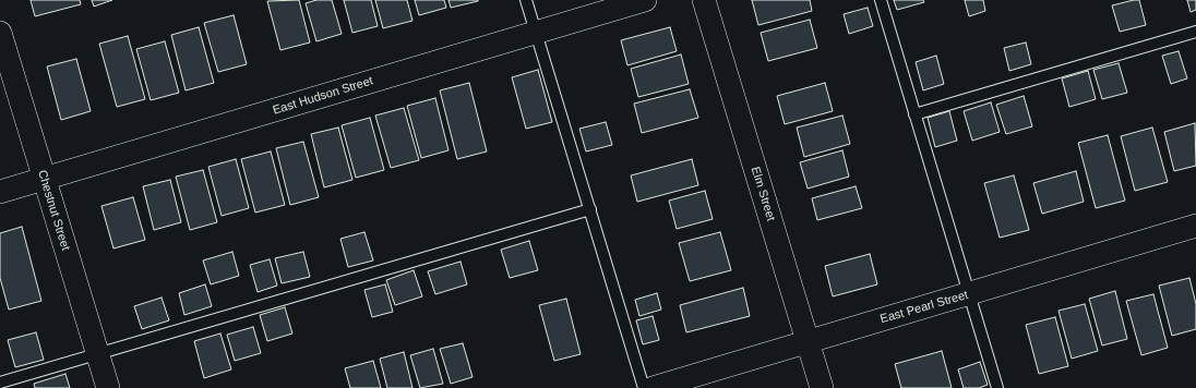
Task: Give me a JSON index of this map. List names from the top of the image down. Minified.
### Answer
{"streets":{"street":["East Hudson Street","Elm Street","Chestnut Street","East Pearl Street"]},"crossings":[["East Hudson Street","Chestnut Street"],["Elm Street","East Pearl Street"]]}
